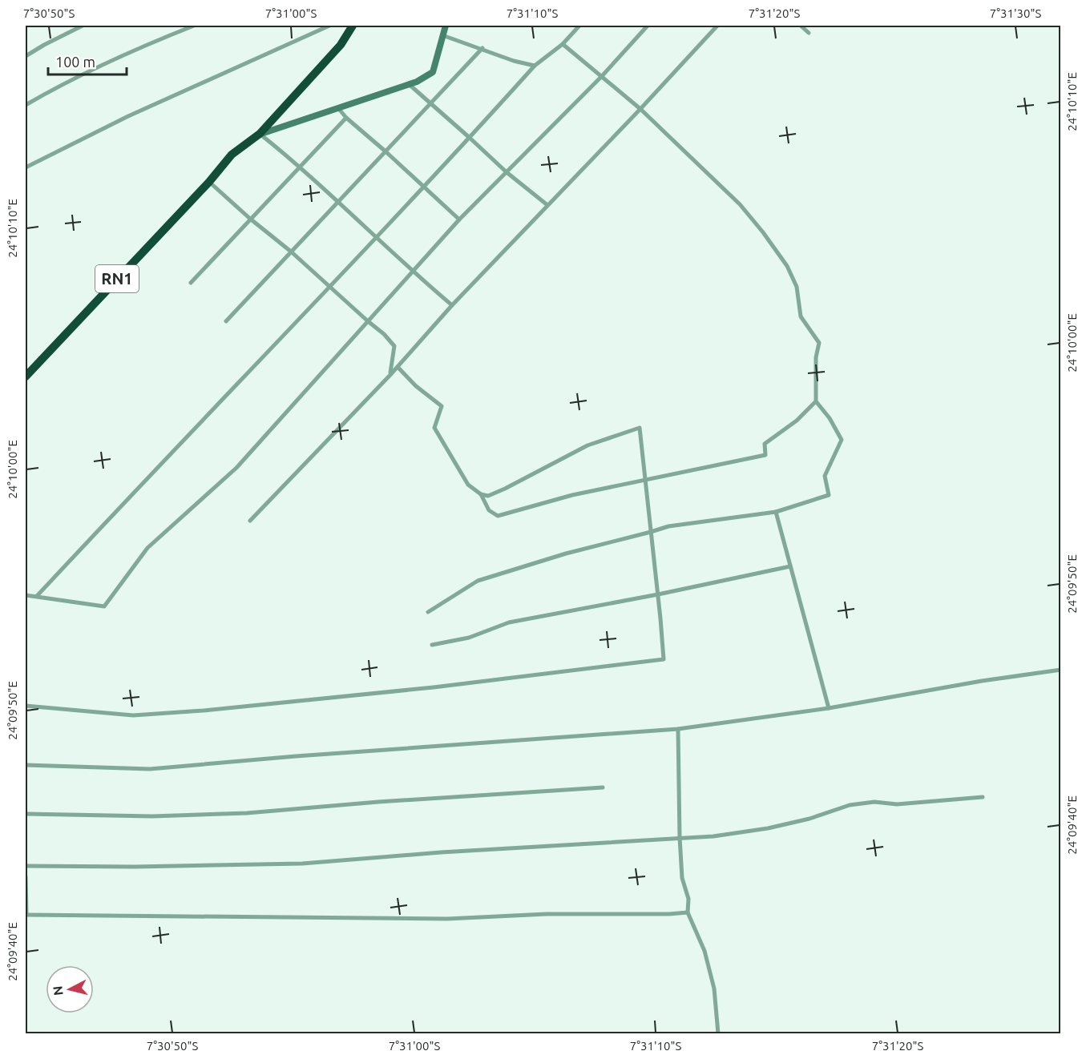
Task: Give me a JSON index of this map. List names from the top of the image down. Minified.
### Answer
{"streets":{"highway":["RN1"]},"scale_bar":"100 m","north":"left","coordinates":["7°30'50\"S","7°31'00\"S","7°31'10\"S","7°31'20\"S","7°31'30\"S","24°10'10\"E","24°10'00\"E","24°09'50\"E","24°09'40\"E"]}
